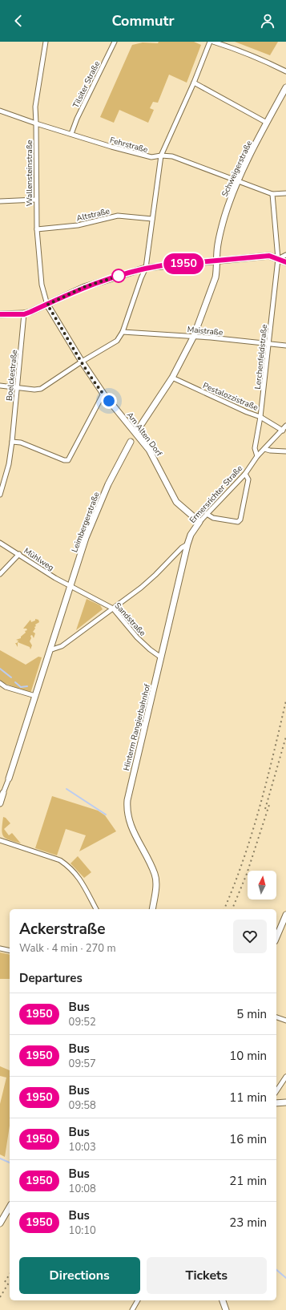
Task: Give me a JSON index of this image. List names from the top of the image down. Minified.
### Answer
{"streets":{"street":["Tilsiter Straße","Fehrstraße","Schweigerstraße","Wallensteinstraße","Altstraße","Maistraße","Lerchenfeldstraße","Boelckestraße","Pestalozzistraße","Am Alten Dorf","Ermersrichter Straße","Leimbergerstraße","Mühlweg","Sandstraße","Hinterm Rangierbahnhof"]},"crossings":[["Tilsiter Straße","Fehrstraße"],["Fehrstraße","Schweigerstraße"],["Fehrstraße","Wallensteinstraße"],["Fehrstraße","Lerchenfeldstraße"],["Schweigerstraße","Leimbergerstraße"],["Wallensteinstraße","Altstraße"],["Wallensteinstraße","Am Alten Dorf"],["Maistraße","Lerchenfeldstraße"],["Maistraße","Leimbergerstraße"],["Lerchenfeldstraße","Pestalozzistraße"],["Lerchenfeldstraße","Ermersrichter Straße"],["Pestalozzistraße","Ermersrichter Straße"],["Pestalozzistraße","Leimbergerstraße"],["Am Alten Dorf","Ermersrichter Straße"],["Am Alten Dorf","Leimbergerstraße"],["Ermersrichter Straße","Leimbergerstraße"],["Ermersrichter Straße","Sandstraße"],["Ermersrichter Straße","Hinterm Rangierbahnhof"],["Leimbergerstraße","Mühlweg"],["Leimbergerstraße","Sandstraße"],["Mühlweg","Sandstraße"],["Sandstraße","Hinterm Rangierbahnhof"]],"lines":["bus line 1950"],"north":"top","page":{"header":"Commutr","on_map":"1950","heading":[["Ackerstraße","Walk · 4 min · 270 m"],"Departures"],"list":[{"mark":"1950","name":"Bus","note":"09:52","value":"5 min"},{"mark":"1950","name":"Bus","note":"09:57","value":"10 min"},{"mark":"1950","name":"Bus","note":"09:58","value":"11 min"},{"mark":"1950","name":"Bus","note":"10:03","value":"16 min"},{"mark":"1950","name":"Bus","note":"10:08","value":"21 min"},{"mark":"1950","name":"Bus","note":"10:10","value":"23 min"}],"buttons":["Directions","Tickets"]}}
